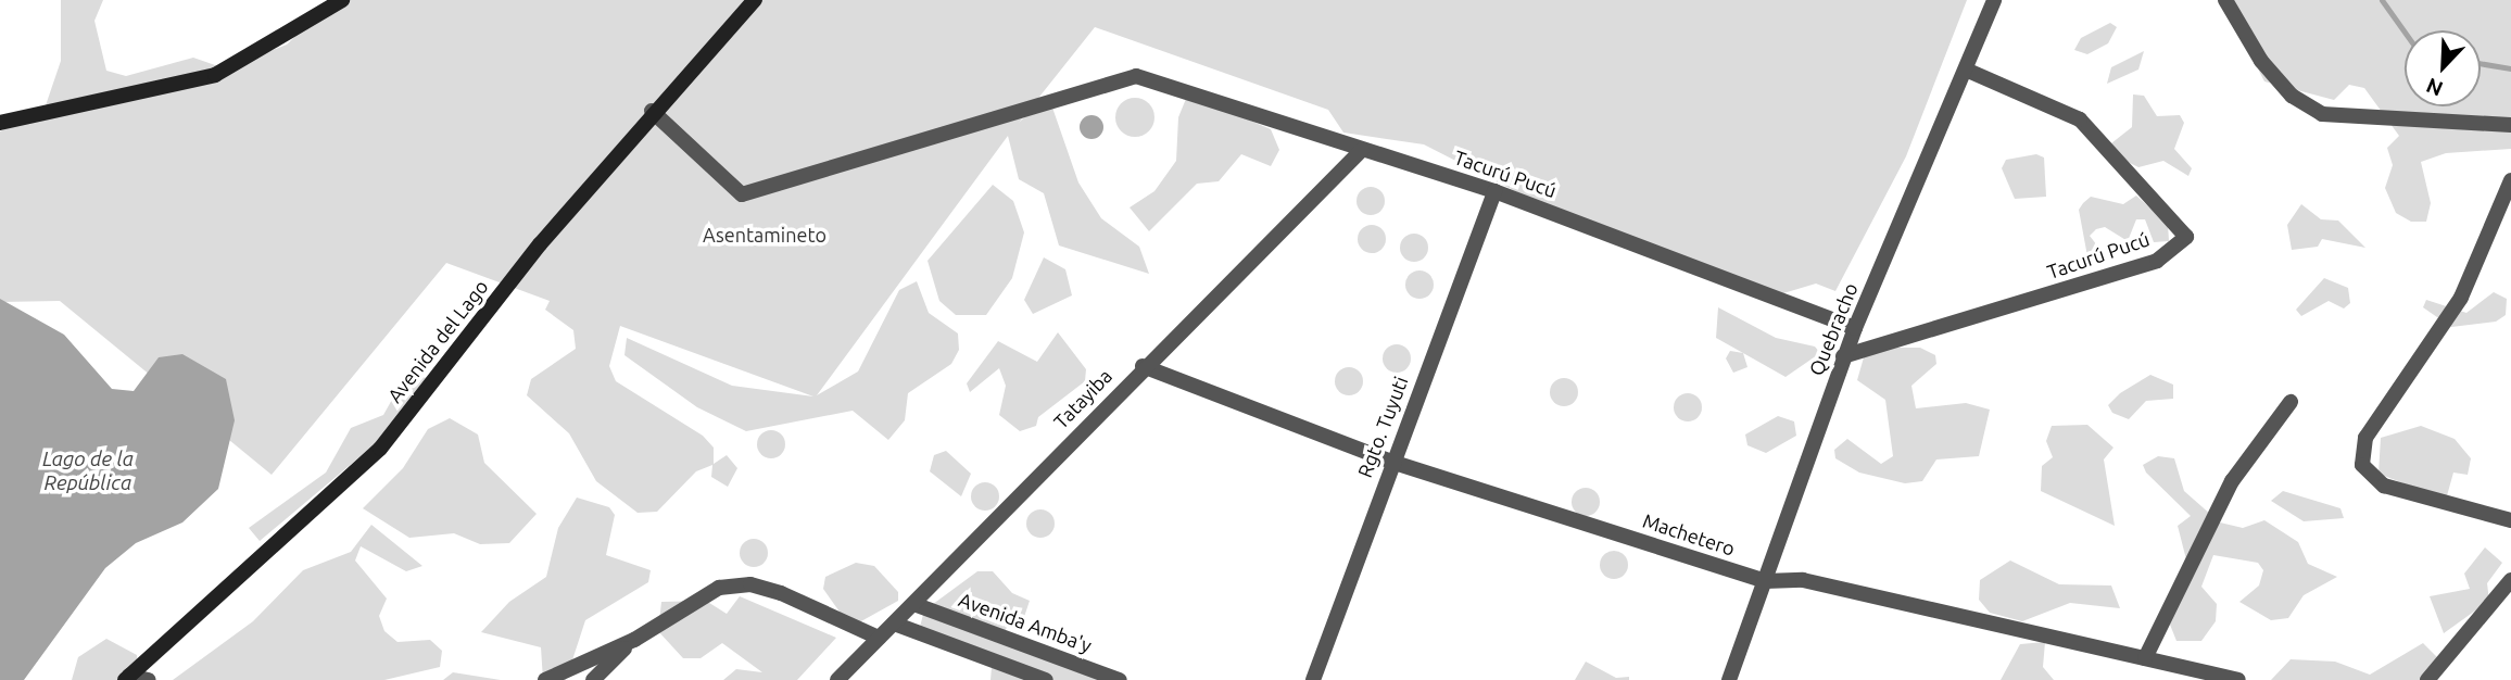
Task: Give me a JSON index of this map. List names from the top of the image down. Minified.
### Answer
{"streets":{"street":["Tacurú Pucú","Quebracho","Avenida del Lago","Tatayiba","Rgto. Tuyuti","Machetero","Avenida Amba'y"]},"crossings":[["Tacurú Pucú","Quebracho"],["Tacurú Pucú","Avenida del Lago"],["Tacurú Pucú","Tatayiba"],["Tacurú Pucú","Rgto. Tuyuti"],["Quebracho","Machetero"],["Tatayiba","Machetero"],["Tatayiba","Avenida Amba'y"],["Rgto. Tuyuti","Machetero"]],"water":["Lago de la República"],"parks":["Asentamineto"],"north":"bottom left"}
